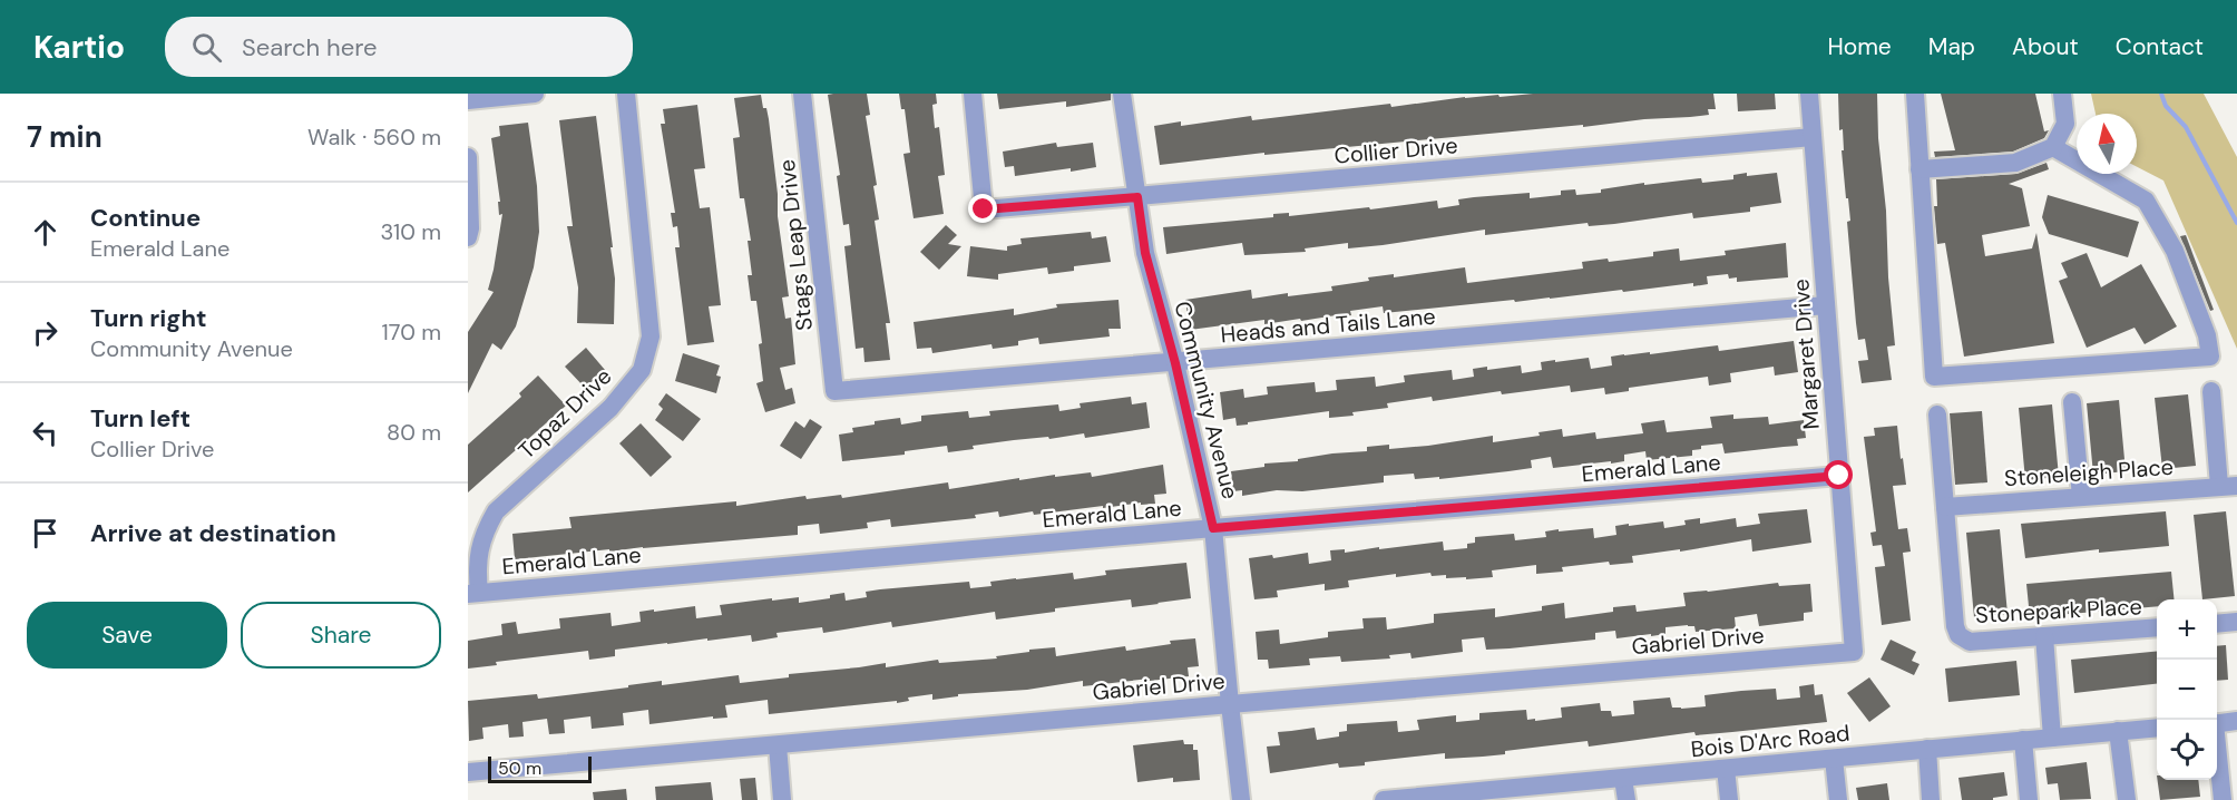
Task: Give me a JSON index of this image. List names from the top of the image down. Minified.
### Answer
{"streets":{"street":["Collier Drive","Stags Leap Drive","Heads and Tails Lane","Margaret Drive","Community Avenue","Topaz Drive","Emerald Lane","Stoneleigh Place","Stonepark Place","Gabriel Drive","Bois D'Arc Road"]},"crossings":[["Collier Drive","Margaret Drive"],["Collier Drive","Community Avenue"],["Stags Leap Drive","Heads and Tails Lane"],["Heads and Tails Lane","Margaret Drive"],["Heads and Tails Lane","Community Avenue"],["Margaret Drive","Emerald Lane"],["Margaret Drive","Gabriel Drive"],["Community Avenue","Emerald Lane"],["Community Avenue","Gabriel Drive"],["Topaz Drive","Emerald Lane"],["Stoneleigh Place","Stonepark Place"]],"scale_bar":"50 m","north":"top","page":{"header":"Kartio","search":"Search here","nav":["Home","Map","About","Contact"],"heading":["7 min","Walk · 560 m"],"list":[["Continue","Emerald Lane","310 m"],["Turn right","Community Avenue","170 m"],["Turn left","Collier Drive","80 m"],"Arrive at destination"],"buttons":["Save","Share"],"map_buttons":["+","−"],"scale":"50 m"}}
